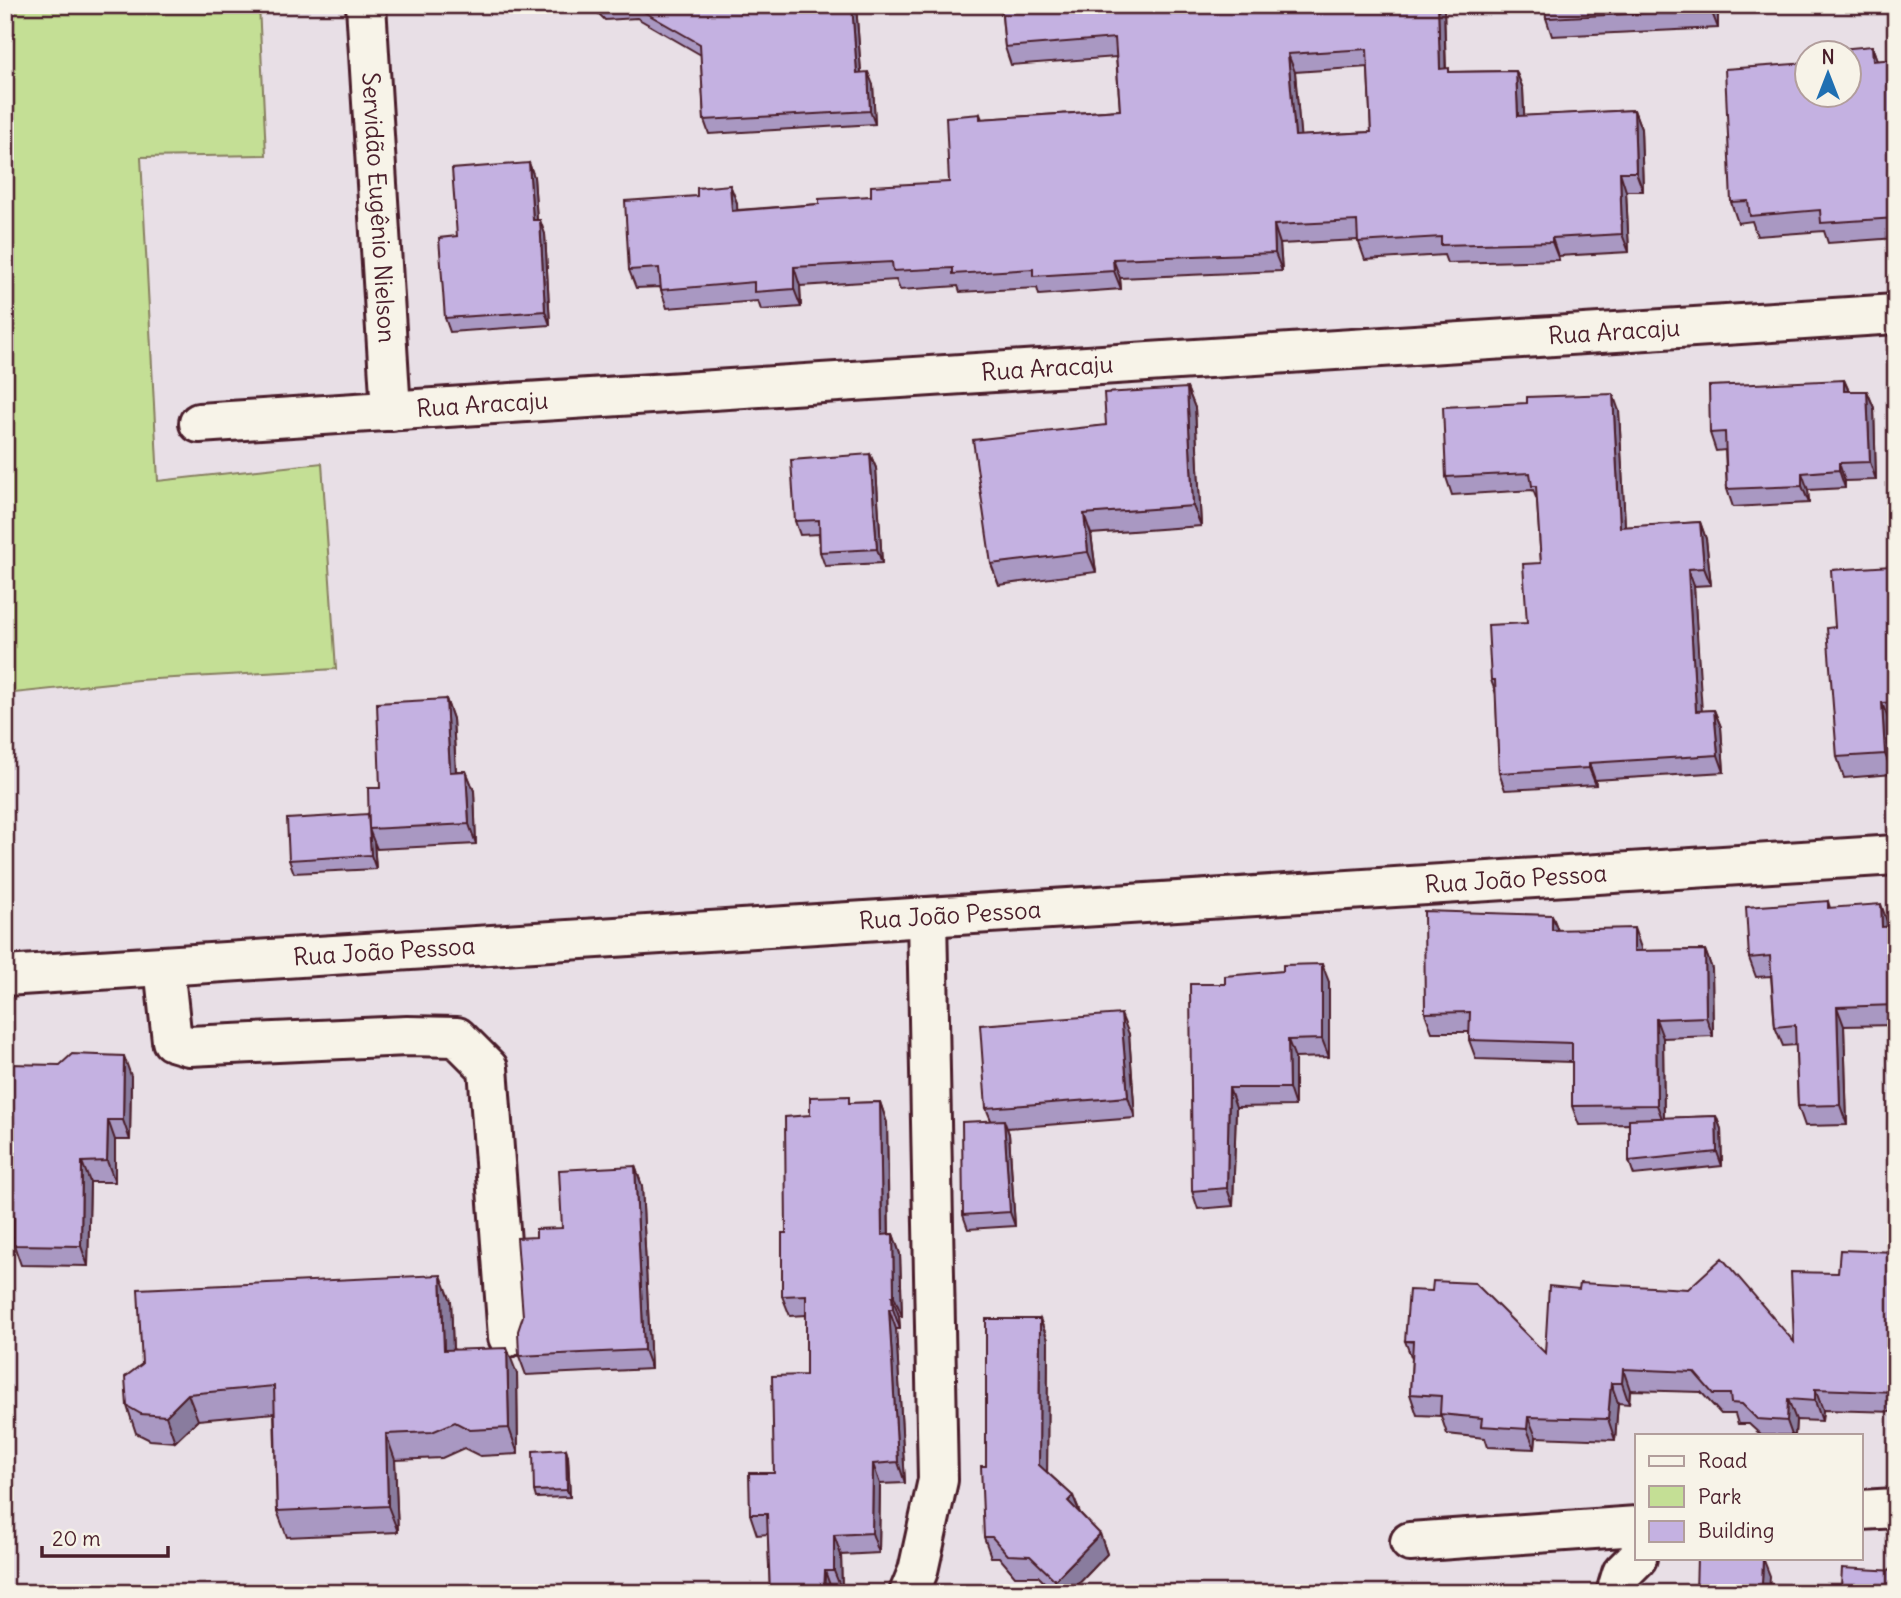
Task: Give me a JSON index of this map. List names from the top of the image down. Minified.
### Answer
{"streets":{"street":["Servidão Eugênio Nielson","Rua Aracaju","Rua João Pessoa"]},"crossings":[["Servidão Eugênio Nielson","Rua Aracaju"]],"legend":["Road","Park","Building"],"scale_bar":"20 m","north":"top"}
